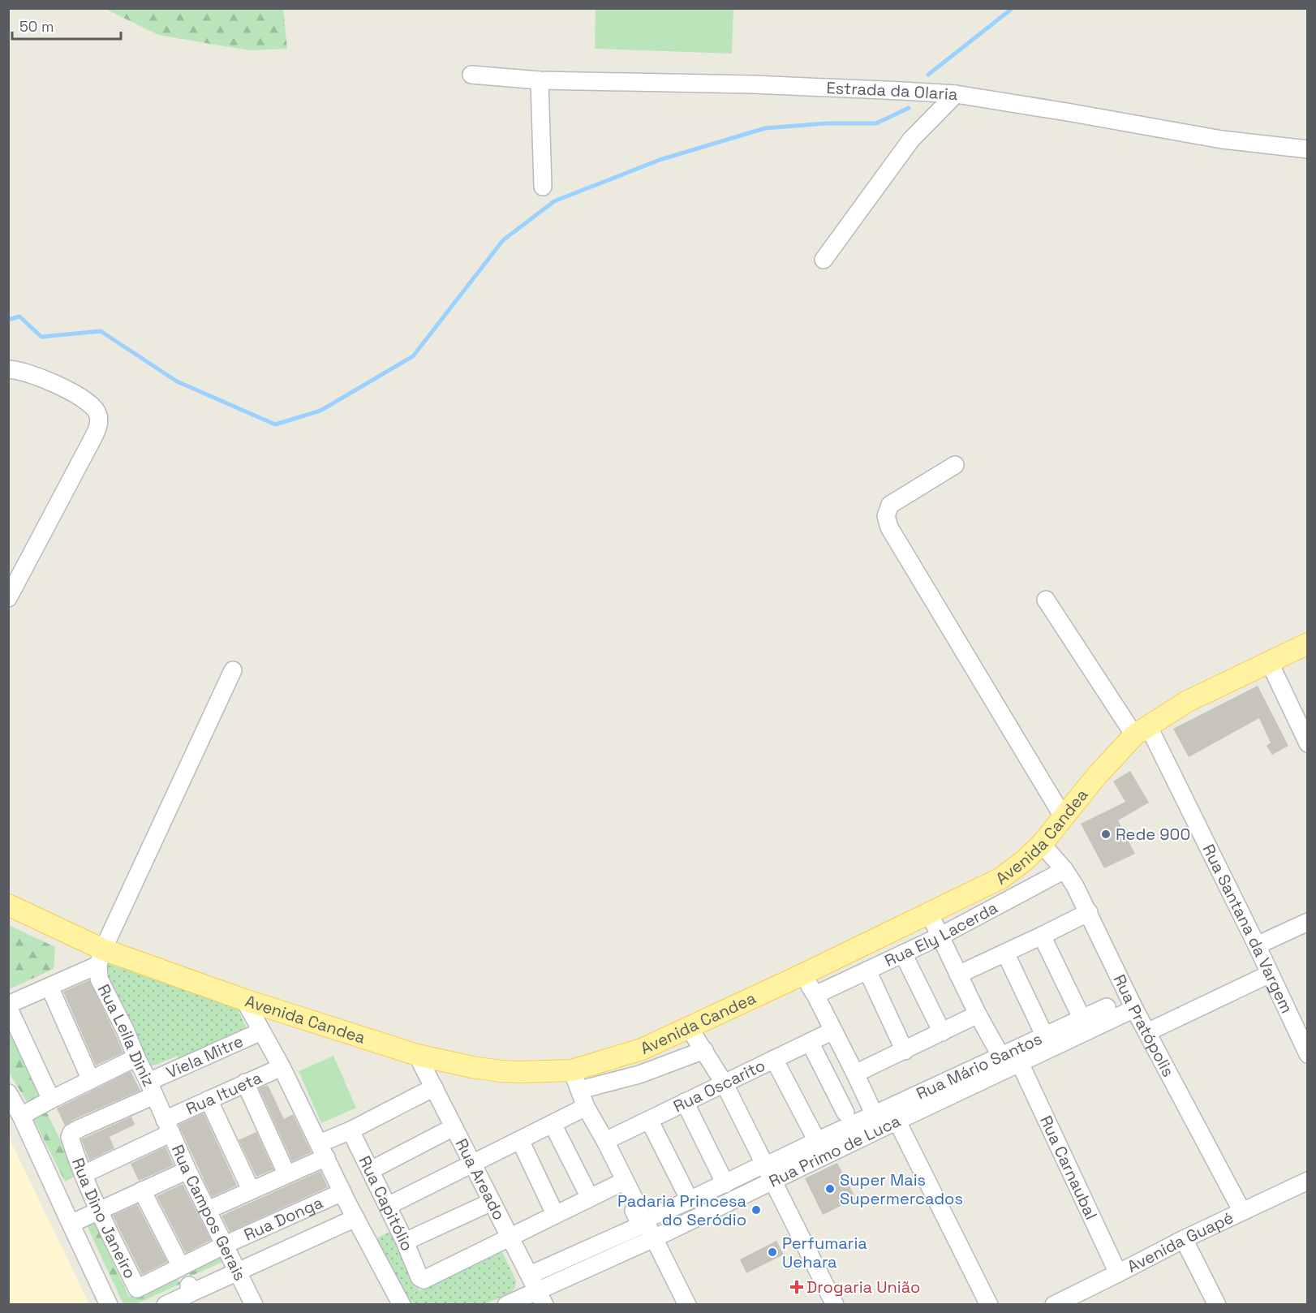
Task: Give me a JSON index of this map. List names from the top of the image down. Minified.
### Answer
{"streets":{"main road":["Avenida Candea"],"street":["Estrada da Olaria","Rua Santana da Vargem","Rua Ely Lacerda","Rua Pratópolis","Rua Leila Diniz","Viela Mitre","Rua Mário Santos","Rua Oscarito","Rua Itueta","Rua Primo de Luca","Rua Carnaubal","Rua Areado","Rua Capitólio","Rua Campos Gerais","Rua Dino Janeiro","Rua Donga","Avenida Guapé"]},"crossings":[["Avenida Candea","Rua Santana da Vargem"],["Avenida Candea","Rua Pratópolis"],["Avenida Candea","Rua Leila Diniz"],["Avenida Candea","Rua Carnaubal"],["Avenida Candea","Rua Areado"],["Avenida Candea","Rua Capitólio"],["Rua Ely Lacerda","Rua Pratópolis"],["Rua Ely Lacerda","Rua Carnaubal"],["Rua Pratópolis","Rua Primo de Luca"],["Rua Pratópolis","Avenida Guapé"],["Rua Leila Diniz","Viela Mitre"],["Rua Leila Diniz","Rua Itueta"],["Rua Leila Diniz","Rua Campos Gerais"],["Viela Mitre","Rua Capitólio"],["Viela Mitre","Rua Dino Janeiro"],["Rua Mário Santos","Rua Primo de Luca"],["Rua Mário Santos","Rua Carnaubal"],["Rua Itueta","Rua Capitólio"],["Rua Itueta","Rua Campos Gerais"],["Rua Itueta","Rua Dino Janeiro"],["Rua Primo de Luca","Rua Carnaubal"],["Rua Primo de Luca","Rua Areado"],["Rua Carnaubal","Avenida Guapé"],["Rua Areado","Rua Capitólio"],["Rua Capitólio","Rua Donga"],["Rua Campos Gerais","Rua Donga"],["Rua Dino Janeiro","Rua Donga"]],"places":{"other":["Rede 900","Super Mais Supermercados","Padaria Princesa do Seródio","Perfumaria Uehara"],"health":["Drogaria União"]},"scale_bar":"50 m"}
